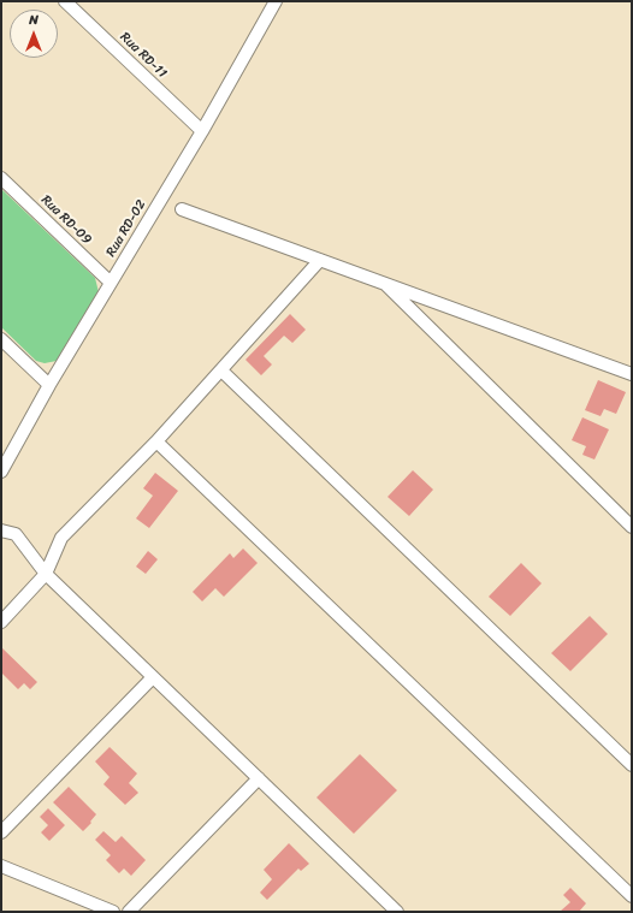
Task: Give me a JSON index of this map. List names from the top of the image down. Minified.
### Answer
{"streets":{"street":["Rua RD-11","Rua RD-09","Rua RD-02"]},"crossings":[["Rua RD-11","Rua RD-02"],["Rua RD-09","Rua RD-02"]],"north":"top"}
